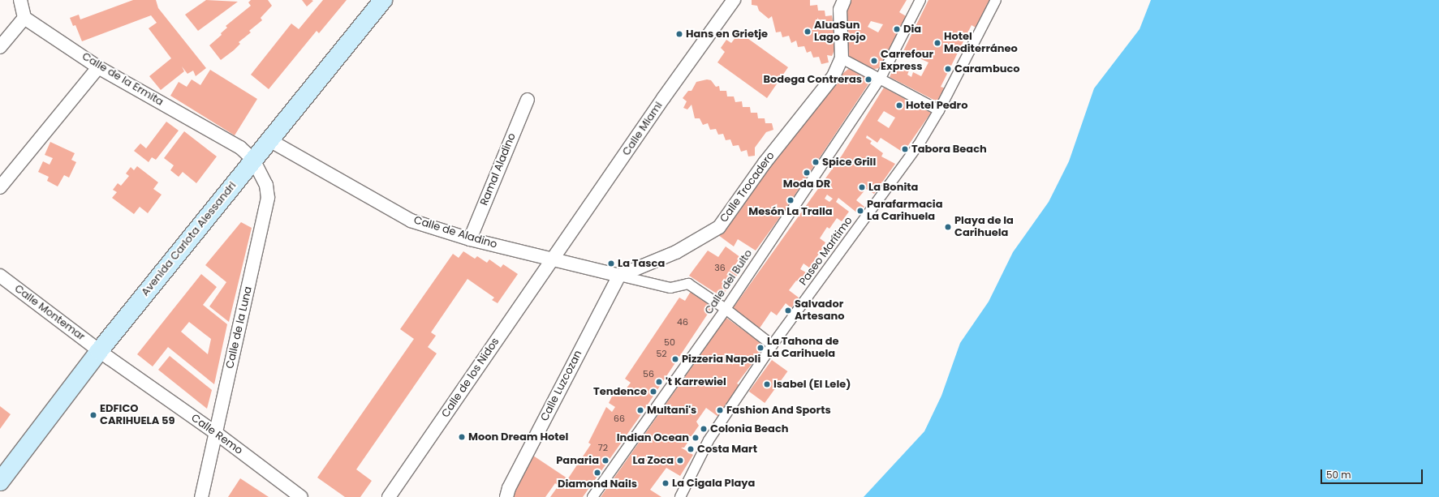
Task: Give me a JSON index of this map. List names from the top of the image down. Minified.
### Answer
{"streets":{"main road":["Avenida Carlota Alessandri"],"street":["Calle de la Ermita","Calle Miami","Ramal Aladino","Calle Trocadero","Calle de Aladino","Paseo Marítimo","Calle del Bulto","Calle Montemar","Calle de la Luna","Calle de los Nidos","Calle Luzcozan","Calle Remo"]},"crossings":[["Calle de la Ermita","Avenida Carlota Alessandri"],["Calle de la Ermita","Calle de la Luna"],["Calle Miami","Calle de Aladino"],["Calle Miami","Calle de los Nidos"],["Ramal Aladino","Calle de Aladino"],["Calle Trocadero","Calle de Aladino"],["Calle Trocadero","Calle Luzcozan"],["Calle de Aladino","Avenida Carlota Alessandri"],["Calle de Aladino","Calle de los Nidos"],["Calle de Aladino","Calle Luzcozan"],["Avenida Carlota Alessandri","Calle Montemar"],["Avenida Carlota Alessandri","Calle de la Luna"],["Avenida Carlota Alessandri","Calle Remo"],["Calle Montemar","Calle Remo"],["Calle de la Luna","Calle Remo"]],"places":["Dia","AluaSun Lago Rojo","Hans en Grietje","Hotel Mediterráneo","Carrefour Express","Carambuco","Bodega Contreras","Hotel Pedro","Tabora Beach","Spice Grill","Moda DR","La Bonita","Mesón La Tralla","Parafarmacia La Carihuela","Playa de la Carihuela","La Tasca","Salvador Artesano","La Tahona de La Carihuela","Pizzeria Napoli","'t Karrewiel","Isabel (El Lele)","Tendence","Multani's","Fashion And Sports","EDFICO CARIHUELA 59","Colonia Beach","Moon Dream Hotel","Indian Ocean","Costa Mart","Panaria","La Zoca","Diamond Nails","La Cigala Playa"],"house_numbers":["36","46","50","52","56","66","72"],"scale_bar":"50 m"}
